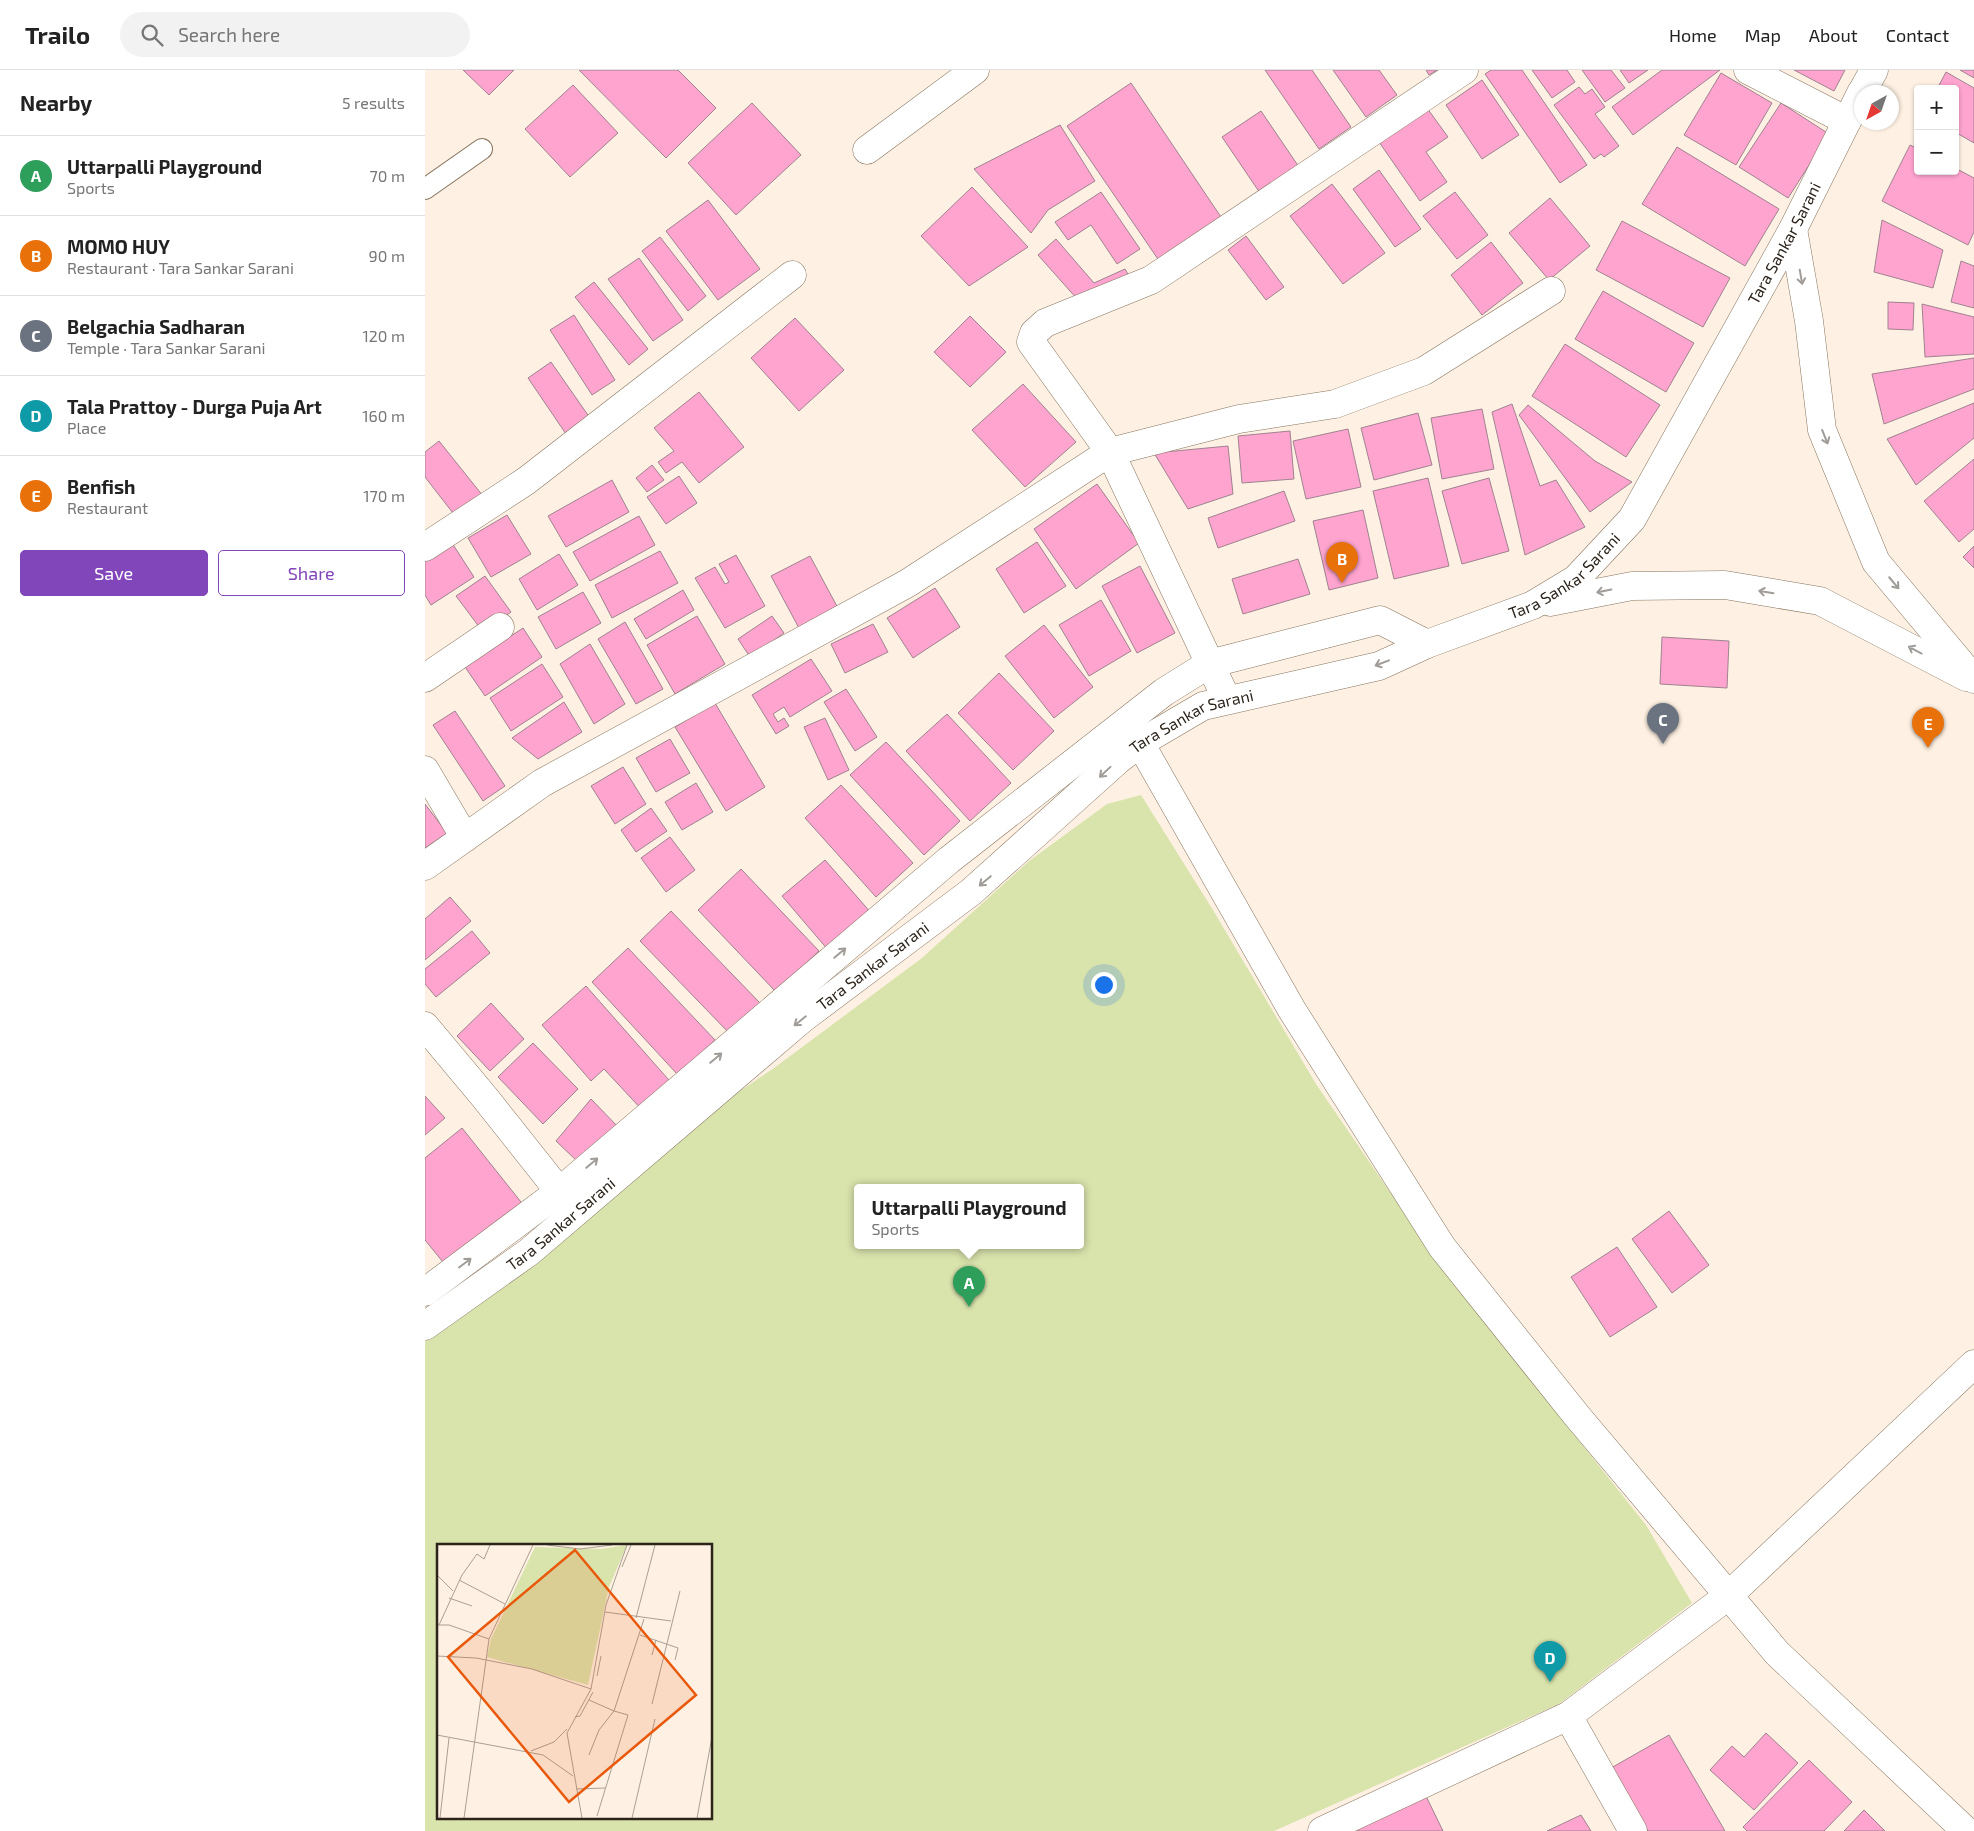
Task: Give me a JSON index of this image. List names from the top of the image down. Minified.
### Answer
{"streets":{"street":["Tara Sankar Sarani"]},"north":"bottom left","page":{"header":"Trailo","search":"Search here","nav":["Home","Map","About","Contact"],"heading":["Nearby","5 results"],"map_buttons":["+","−"],"list":[{"mark":"A","name":"Uttarpalli Playground","note":"Sports","value":"70 m"},{"mark":"B","name":"MOMO HUY","note":"Restaurant · Tara Sankar Sarani","value":"90 m"},{"mark":"C","name":"Belgachia Sadharan","note":"Temple · Tara Sankar Sarani","value":"120 m"},{"mark":"D","name":"Tala Prattoy - Durga Puja Art","note":"Place","value":"160 m"},{"mark":"E","name":"Benfish","note":"Restaurant","value":"170 m"}],"buttons":["Save","Share"],"pins":["B","C","E","A","D"],"popup":["Uttarpalli Playground","Sports"]}}
